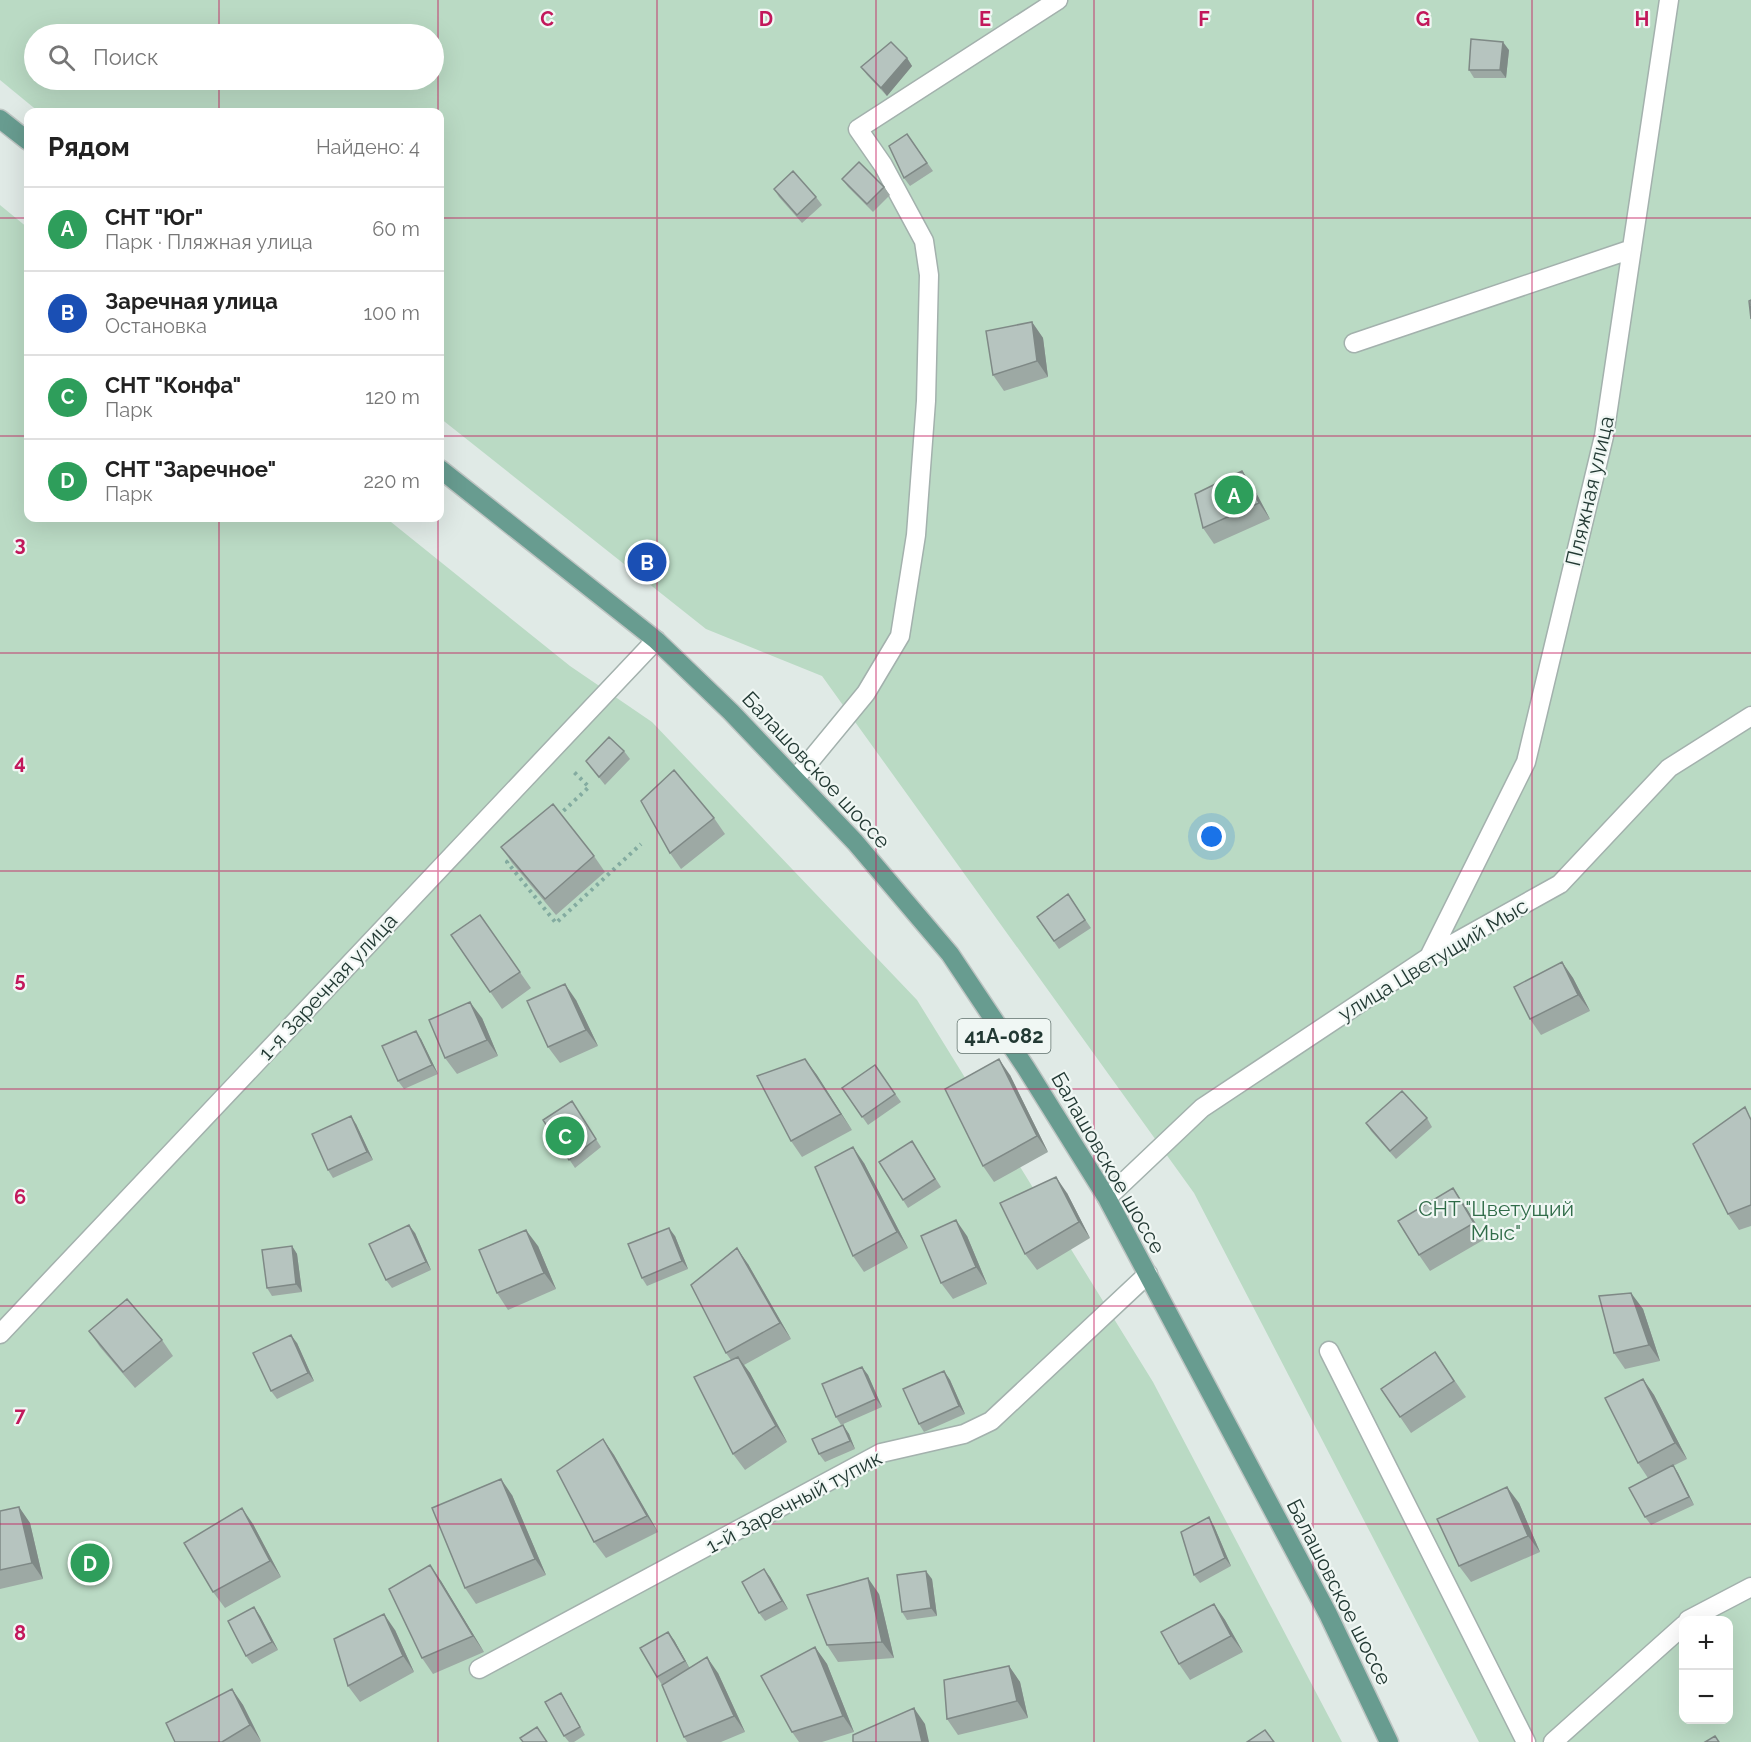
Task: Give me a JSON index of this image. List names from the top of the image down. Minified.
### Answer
{"streets":{"main road":["Балашовское шоссе","41А-082"],"street":["Пляжная улица","улица Цветущий Мыс","1-я Заречная улица","1-й Заречный тупик"]},"crossings":[["Пляжная улица","улица Цветущий Мыс"],["Балашовское шоссе","улица Цветущий Мыс"],["Балашовское шоссе","1-я Заречная улица"],["Балашовское шоссе","1-й Заречный тупик"]],"parks":["СНТ \"Цветущий Мыс\""],"page":{"search":"Поиск","heading":["Рядом","Найдено: 4"],"list":[{"mark":"A","name":"СНТ \"Юг\"","note":"Парк · Пляжная улица","value":"60 m"},{"mark":"B","name":"Заречная улица","note":"Остановка","value":"100 m"},{"mark":"C","name":"СНТ \"Конфа\"","note":"Парк","value":"120 m"},{"mark":"D","name":"СНТ \"Заречное\"","note":"Парк","value":"220 m"}],"pins":["A","B","C","D"],"map_buttons":["+","−"]},"grid":{"columns":["C","D","E","F","G","H"],"rows":["3","4","5","6","7","8"]}}
